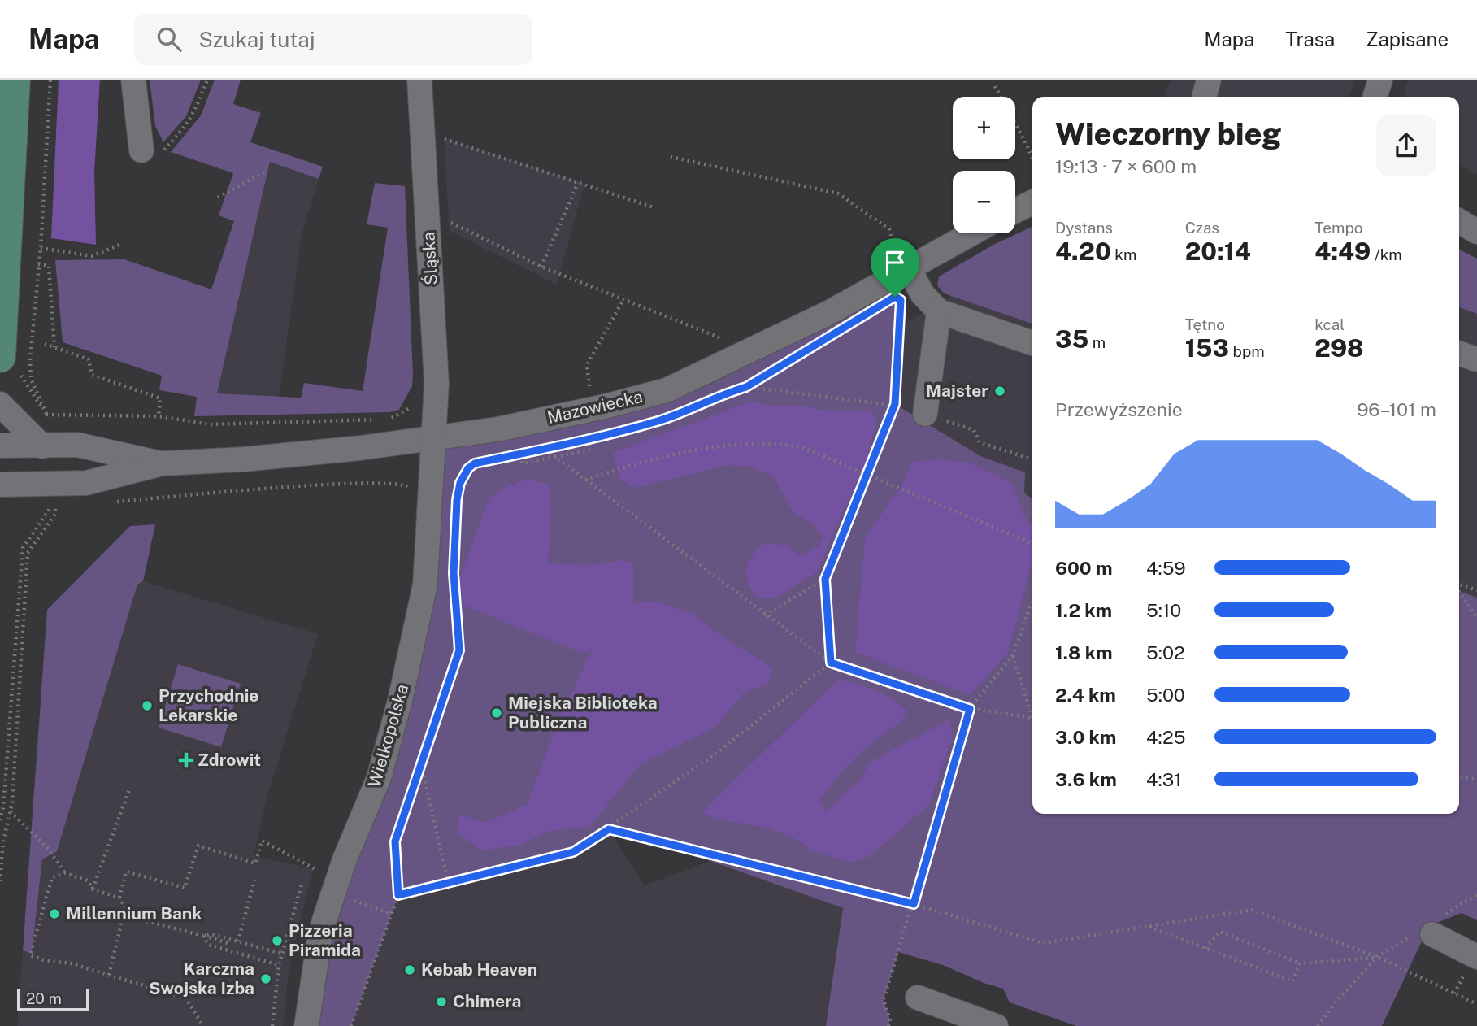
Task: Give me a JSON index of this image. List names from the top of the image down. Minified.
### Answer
{"streets":{"street":["Śląska","Mazowiecka","Wielkopolska"]},"crossings":[["Śląska","Mazowiecka"],["Śląska","Wielkopolska"],["Mazowiecka","Wielkopolska"]],"places":{"other":["Majster","Przychodnie Lekarskie","Miejska Biblioteka Publiczna","Millennium Bank","Pizzeria Piramida","Kebab Heaven","Karczma Swojska Izba","Chimera"],"health":["Zdrowit"]},"scale_bar":"20 m","page":{"header":"Mapa","search":"Szukaj tutaj","nav":["Mapa","Trasa","Zapisane"],"map_buttons":["+","−"],"heading":["Wieczorny bieg","19:13 · 7 × 600 m"],"stats":[["Dystans","4.20 km"],["Czas","20:14"],["Tempo","4:49 /km"],["35 m"],["Tętno","153 bpm"],["kcal","298"]],"chart":["Przewyższenie","96–101 m"],"list":[{"name":"600 m","note":"4:59"},{"name":"1.2 km","note":"5:10"},{"name":"1.8 km","note":"5:02"},{"name":"2.4 km","note":"5:00"},{"name":"3.0 km","note":"4:25"},{"name":"3.6 km","note":"4:31"}],"scale":"20 m"}}
